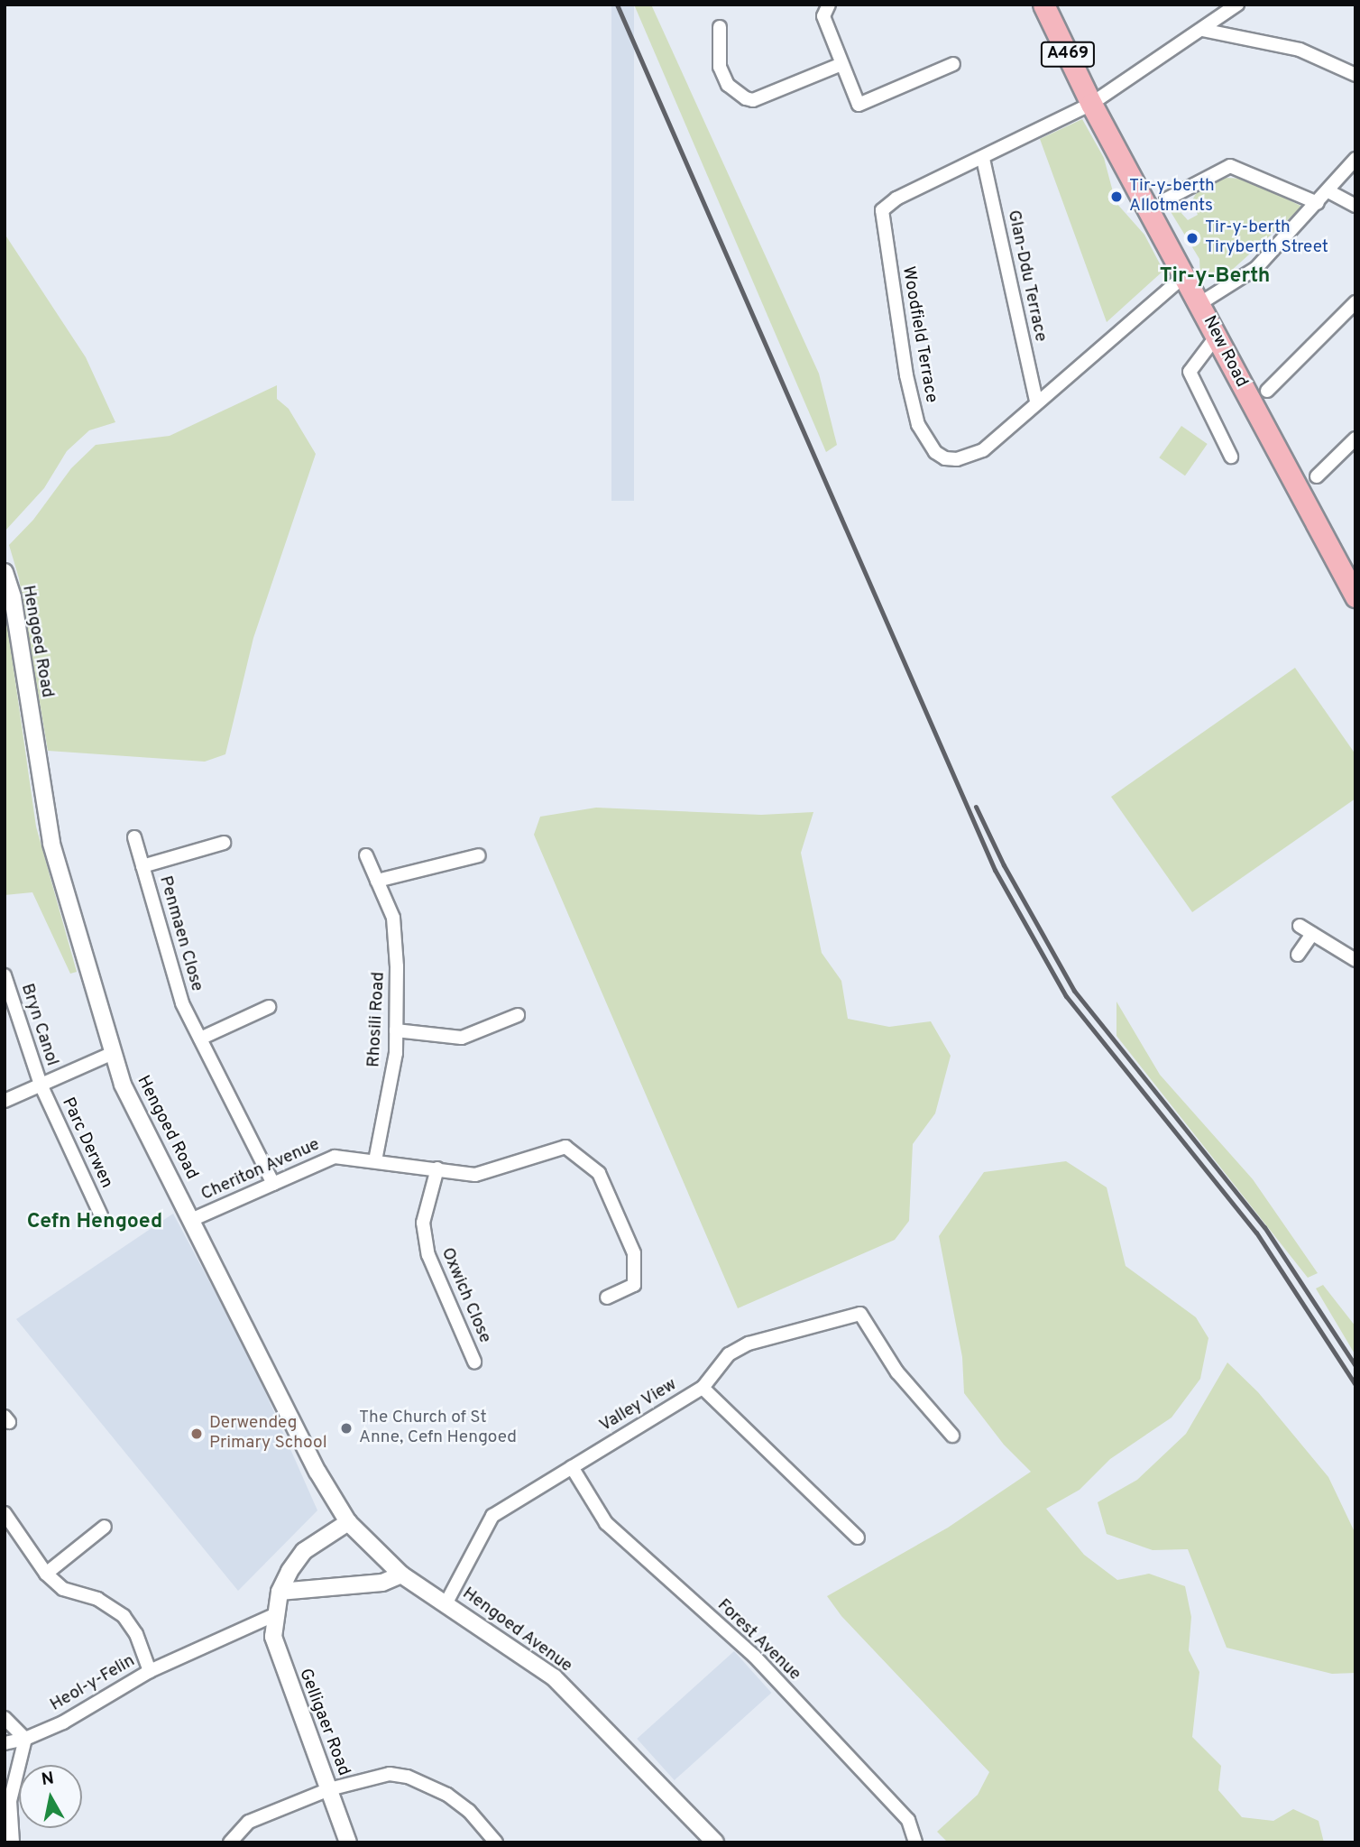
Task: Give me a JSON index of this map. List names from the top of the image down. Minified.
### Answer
{"streets":{"main road":["A469","New Road"],"street":["Glan-Ddu Terrace","Woodfield Terrace","Hengoed Road","Penmaen Close","Rhosili Road","Bryn Canol","Parc Derwen","Cheriton Avenue","Oxwich Close","Valley View","Hengoed Avenue","Forest Avenue","Heol-y-Felin","Gelligaer Road"]},"crossings":[["Glan-Ddu Terrace","Woodfield Terrace"],["Woodfield Terrace","New Road"],["Hengoed Road","Cheriton Avenue"],["Hengoed Road","Hengoed Avenue"],["Hengoed Road","Gelligaer Road"],["Penmaen Close","Cheriton Avenue"],["Rhosili Road","Cheriton Avenue"],["Bryn Canol","Parc Derwen"],["Cheriton Avenue","Oxwich Close"],["Valley View","Hengoed Avenue"],["Valley View","Forest Avenue"],["Heol-y-Felin","Gelligaer Road"]],"districts":["Tir-y-Berth","Cefn Hengoed"],"places":["Tir-y-berth Allotments","Tir-y-berth Tiryberth Street","The Church of St Anne, Cefn Hengoed","Derwendeg Primary School"],"north":"top"}
